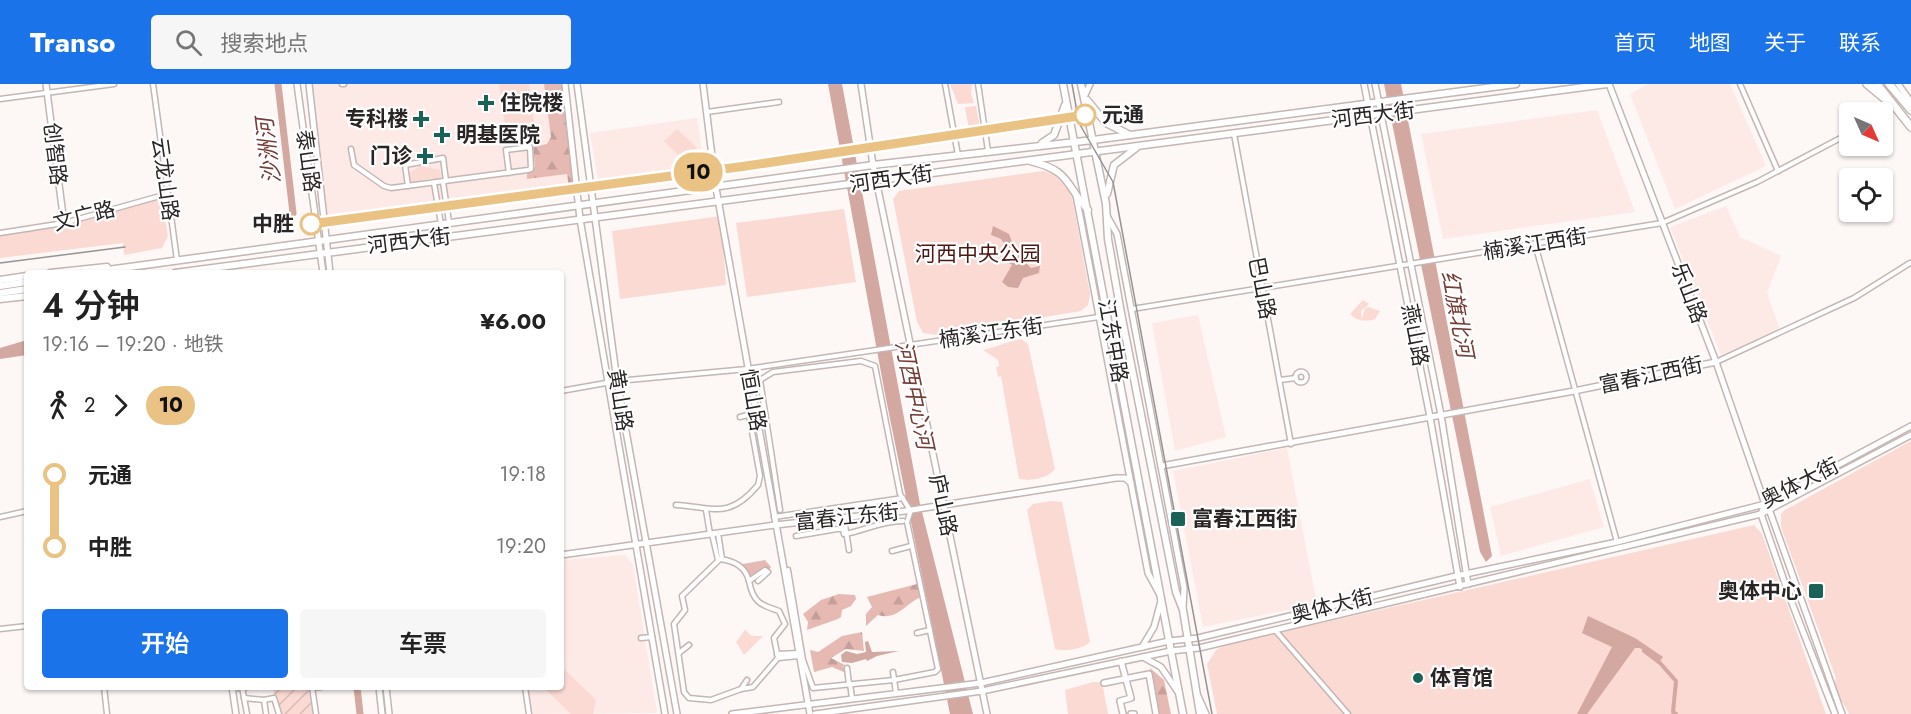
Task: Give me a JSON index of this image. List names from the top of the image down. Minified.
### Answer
{"streets":{"main road":["河西大街","创智路","泰山路","云龙山路","乐山路","燕山路","江东中路","富春江西街","黄山路","恒山路","奥体大街","庐山路","富春江东街"],"street":["文广路","楠溪江西街","巴山路","楠溪江东街"]},"crossings":[["河西大街","泰山路"],["河西大街","云龙山路"],["河西大街","巴山路"],["河西大街","乐山路"],["河西大街","燕山路"],["河西大街","江东中路"],["河西大街","黄山路"],["河西大街","恒山路"],["河西大街","庐山路"],["创智路","文广路"],["云龙山路","文广路"],["楠溪江西街","巴山路"],["楠溪江西街","乐山路"],["楠溪江西街","燕山路"],["楠溪江西街","江东中路"],["巴山路","富春江西街"],["乐山路","富春江西街"],["乐山路","奥体大街"],["楠溪江东街","江东中路"],["楠溪江东街","黄山路"],["楠溪江东街","恒山路"],["楠溪江东街","庐山路"],["燕山路","富春江西街"],["燕山路","奥体大街"],["江东中路","富春江西街"],["江东中路","奥体大街"],["江东中路","富春江东街"],["黄山路","富春江东街"],["恒山路","奥体大街"],["恒山路","富春江东街"],["奥体大街","庐山路"],["庐山路","富春江东街"]],"water":["沙洲河","红旗北河","河西中心河"],"parks":["河西中央公园"],"places":{"health":["住院楼","专科楼","明基医院","门诊"],"other":["元通","中胜","体育馆"],"transit":["富春江西街","奥体中心"]},"lines":["metro line 10"],"north":"bottom right","page":{"header":"Transo","search":"搜索地点","nav":["首页","地图","关于","联系"],"on_map":"10","heading":["4 分钟","19:16 – 19:20 · 地铁","¥6.00"],"legs":["2","10"],"list":[{"name":"元通","value":"19:18"},{"name":"中胜","value":"19:20"}],"buttons":["开始","车票"]}}
